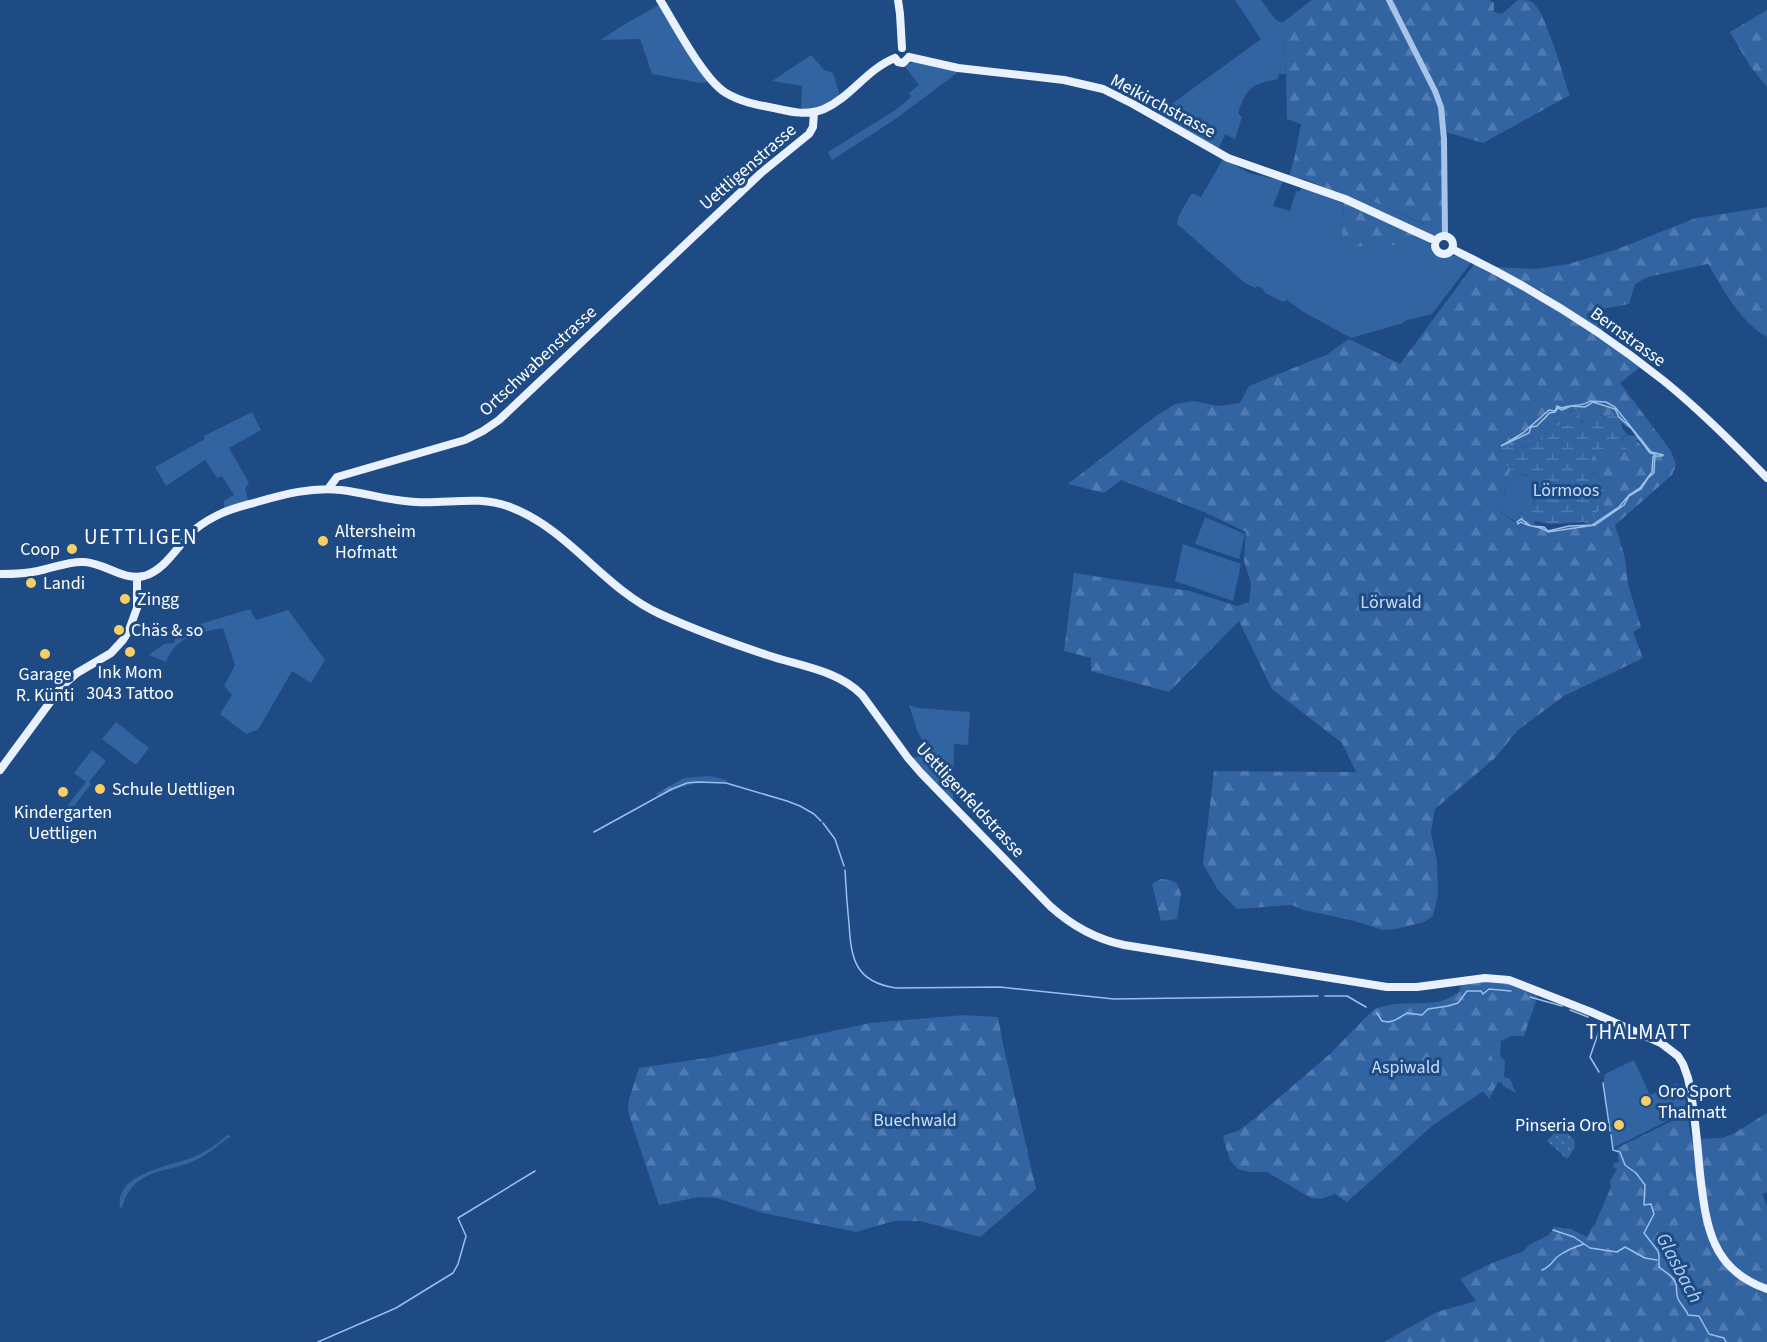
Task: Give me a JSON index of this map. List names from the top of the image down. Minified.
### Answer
{"streets":{"main road":["Meikirchstrasse","Uettligenstrasse","Bernstrasse","Ortschwabenstrasse","Uettligenfeldstrasse"]},"crossings":[["Meikirchstrasse","Bernstrasse"],["Uettligenstrasse","Ortschwabenstrasse"],["Ortschwabenstrasse","Uettligenfeldstrasse"]],"districts":["UETTLIGEN","THALMATT"],"water":["Glasbach"],"parks":["Lörmoos","Lörwald","Aspiwald","Buechwald"],"places":["Altersheim Hofmatt","Coop","Landi","Zingg","Chäs & so","Ink Mom 3043 Tattoo","Garage R. Künti","Schule Uettligen","Kindergarten Uettligen","Oro Sport Thalmatt","Pinseria Oro"]}
